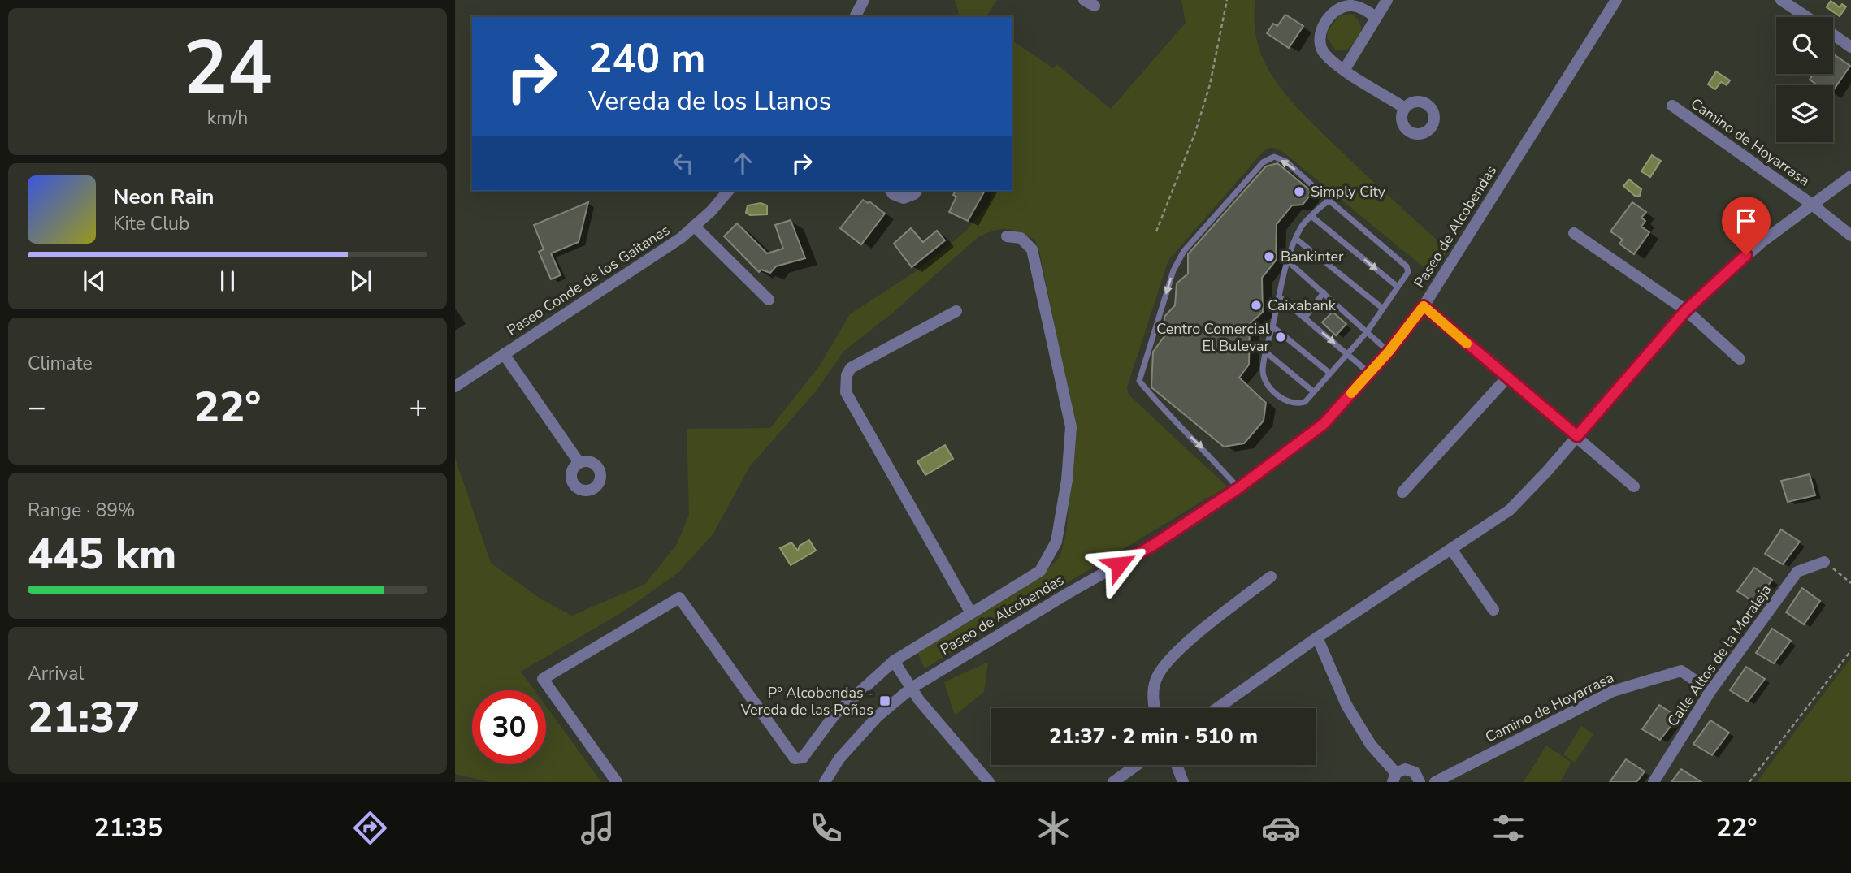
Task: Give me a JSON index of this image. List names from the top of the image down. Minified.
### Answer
{"streets":{"street":["Camino de Hoyarrasa","Paseo de Alcobendas","Paseo Conde de los Gaitanes","Calle Altos de la Moraleja"]},"crossings":[["Camino de Hoyarrasa","Calle Altos de la Moraleja"]],"places":{"other":["Simply City","Bankinter","Caixabank","Centro Comercial El Bulevar"],"transit":["Pº Alcobendas - Vereda de las Peñas"]},"page":{"tile":[["24","km/h"],"Climate",["Range · 89%","445 km"],["Arrival","21:37"]],"turn":["240 m","Vereda de los Llanos"],"song":["Neon Rain","Kite Club"],"heat":["−","22°","+"],"limit":"30","trip":"21:37 · 2 min · 510 m","tabs":["21:35","22°"]}}
